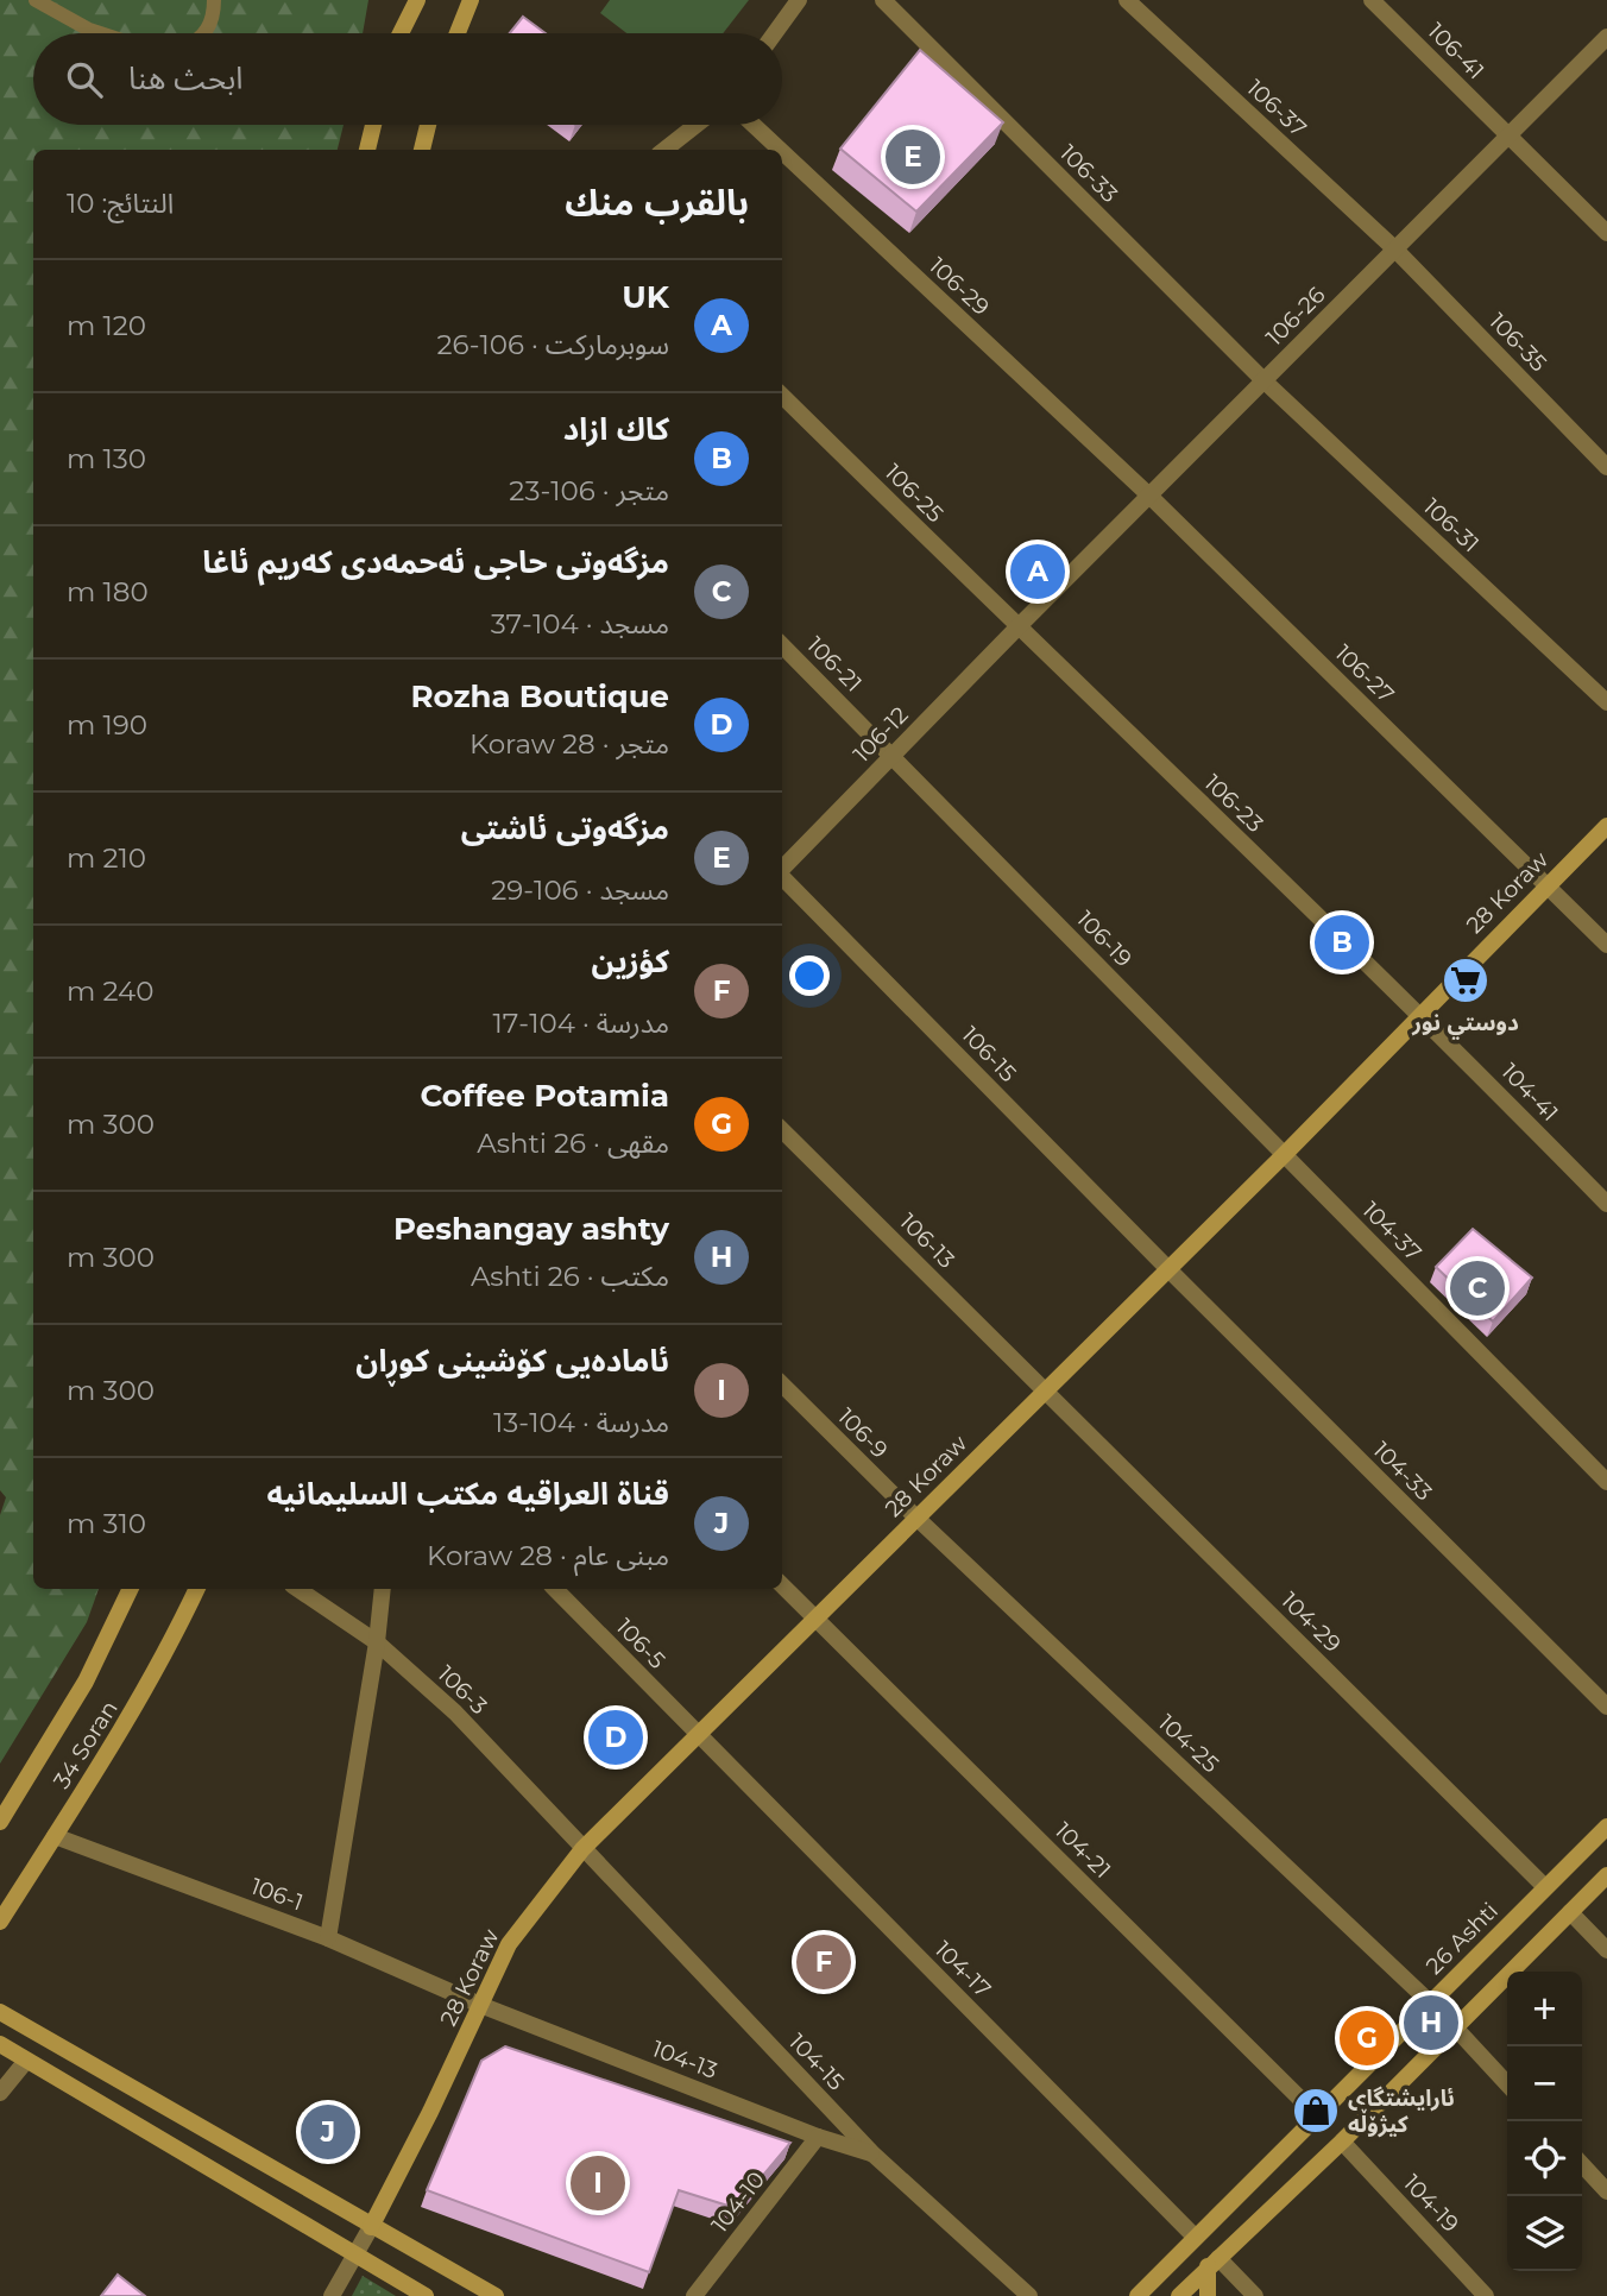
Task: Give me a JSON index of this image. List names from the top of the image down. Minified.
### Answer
{"streets":{"main road":["28 Koraw","34 Soran","26 Ashti"],"street":["106-41","106-37","106-33","106-29","106-26","106-35","106-25","106-31","106-21","106-27","106-12","106-23","106-19","106-15","104-41","104-37","106-13","106-9","104-33","104-29","106-5","106-3","104-25","104-21","106-1","104-17","104-13","104-15","104-10","104-19"]},"crossings":[["106-41","106-26"],["106-37","106-26"],["106-37","106-35"],["106-33","106-26"],["106-33","106-31"],["106-29","106-26"],["106-29","106-27"],["106-26","106-35"],["106-26","106-25"],["106-26","106-31"],["106-26","106-27"],["106-26","106-12"],["106-26","106-23"],["106-25","106-12"],["106-25","106-23"],["106-21","106-12"],["106-21","106-19"],["106-27","28 Koraw"],["106-12","106-23"],["106-12","106-19"],["106-23","28 Koraw"],["106-23","104-41"],["28 Koraw","106-19"],["28 Koraw","106-15"],["28 Koraw","104-41"],["28 Koraw","104-37"],["28 Koraw","106-13"],["28 Koraw","106-9"],["28 Koraw","104-33"],["28 Koraw","104-29"],["28 Koraw","106-5"],["28 Koraw","106-3"],["28 Koraw","104-25"],["28 Koraw","104-21"],["28 Koraw","106-1"],["28 Koraw","104-17"],["28 Koraw","104-13"],["28 Koraw","104-15"],["106-19","104-37"],["106-15","104-33"],["106-13","104-29"],["106-9","104-25"],["104-29","26 Ashti"],["106-5","104-17"],["106-3","104-15"],["104-25","26 Ashti"],["34 Soran","106-1"],["104-21","26 Ashti"],["106-1","104-13"],["26 Ashti","104-17"],["104-13","104-15"],["104-13","104-10"]],"places":{"supermarket":["دوستي نور"],"shop":["ئارایشتگای کیژۆڵە"]},"page":{"search":"ابحث هنا","pins":["E","A","B","C","D","F","H","G","J","I"],"heading":["بالقرب منك","النتائج: 10"],"list":[{"mark":"A","name":"UK","note":"سوبرماركت · 106-26","value":"120 m"},{"mark":"B","name":"كاك ازاد","note":"متجر · 106-23","value":"130 m"},{"mark":"C","name":"مزگەوتی حاجی ئەحمەدی کەریم ئاغا","note":"مسجد · 104-37","value":"180 m"},{"mark":"D","name":"Rozha Boutique","note":"متجر · 28 Koraw","value":"190 m"},{"mark":"E","name":"مزگەوتی ئاشتی","note":"مسجد · 106-29","value":"210 m"},{"mark":"F","name":"كؤزين","note":"مدرسة · 104-17","value":"240 m"},{"mark":"G","name":"Coffee Potamia","note":"مقهى · 26 Ashti","value":"300 m"},{"mark":"H","name":"Peshangay ashty","note":"مكتب · 26 Ashti","value":"300 m"},{"mark":"I","name":"ئامادەیی کۆشینی کوڕان","note":"مدرسة · 104-13","value":"300 m"},{"mark":"J","name":"قناة العراقيه مكتب السليمانيه","note":"مبنى عام · 28 Koraw","value":"310 m"}],"map_buttons":["+","−"]}}
